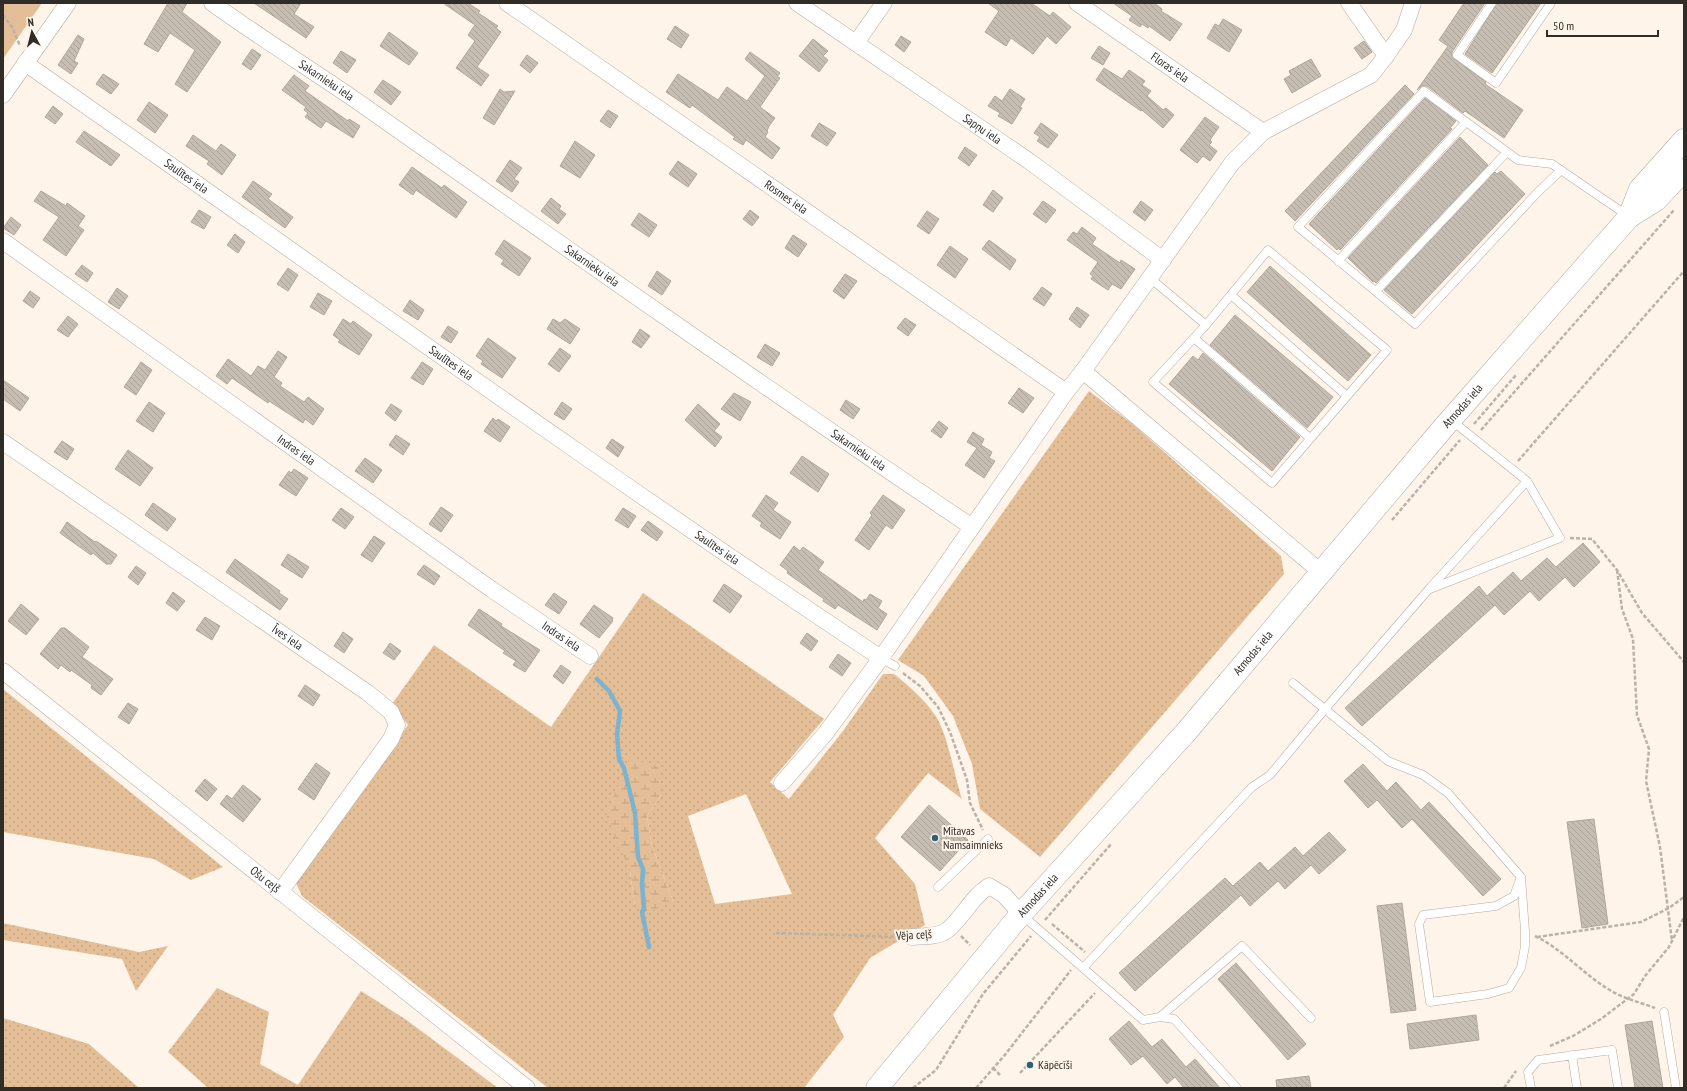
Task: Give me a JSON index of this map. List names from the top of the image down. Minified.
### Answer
{"streets":{"main road":["Atmodas iela"],"street":["Floras iela","Sakarnieku iela","Sapņu iela","Saulītes iela","Rosmes iela","Indras iela","Īves iela","Ošu ceļš","Vēja ceļš"]},"crossings":[["Atmodas iela","Vēja ceļš"],["Īves iela","Ošu ceļš"]],"places":["Mītavas Namsaimnieks","Kāpēcīši"],"scale_bar":"50 m","north":"top"}
